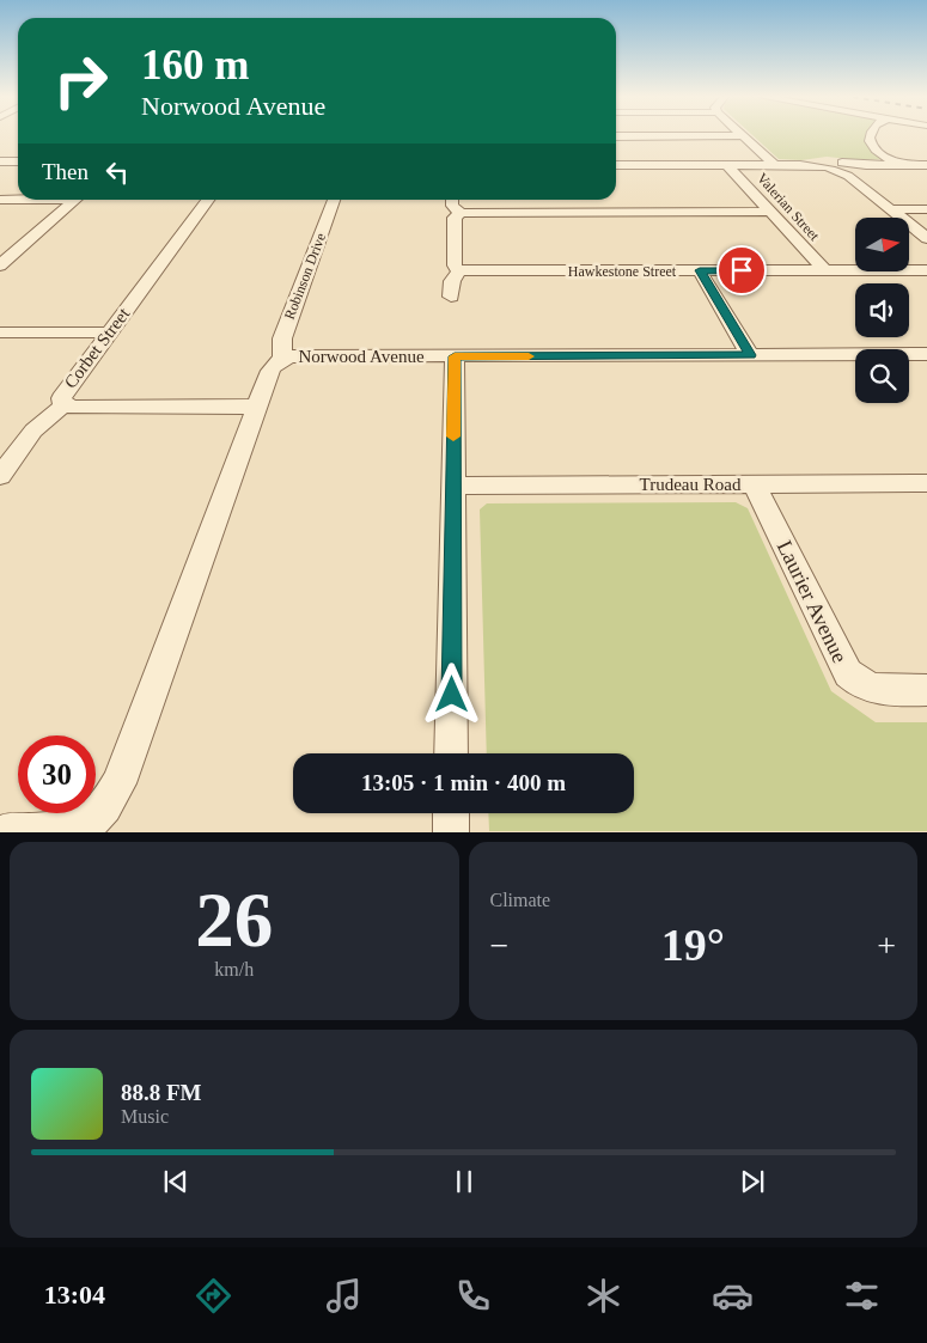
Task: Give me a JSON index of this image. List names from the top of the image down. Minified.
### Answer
{"streets":{"street":["Valerian Street","Hawkestone Street","Robinson Drive","Corbet Street","Norwood Avenue","Trudeau Road","Laurier Avenue"]},"crossings":[["Valerian Street","Hawkestone Street"],["Robinson Drive","Norwood Avenue"],["Corbet Street","Norwood Avenue"],["Trudeau Road","Laurier Avenue"]],"north":"right","page":{"turn":["160 m","Norwood Avenue"],"then":"Then","limit":"30","trip":"13:05 · 1 min · 400 m","tile":[["26","km/h"],"Climate"],"heat":["−","19°","+"],"song":["88.8 FM","Music"],"tabs":"13:04"}}
